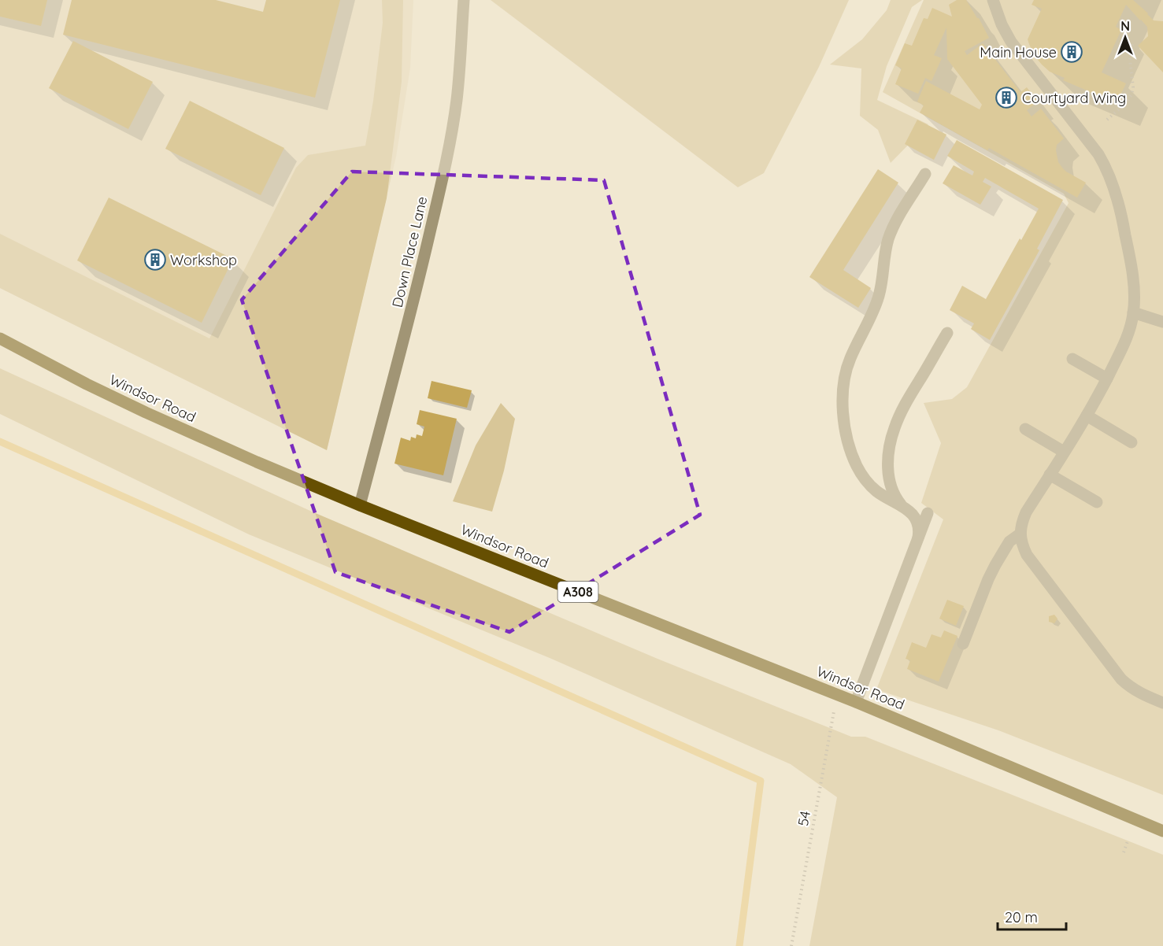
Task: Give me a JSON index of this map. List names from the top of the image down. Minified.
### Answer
{"streets":{"main road":["Windsor Road","A308"],"street":["Down Place Lane"],"path":["54"]},"crossings":[["Down Place Lane","Windsor Road"],["Windsor Road","54"]],"places":{"building":["Main House","Courtyard Wing","Workshop"]},"scale_bar":"20 m","north":"top"}
